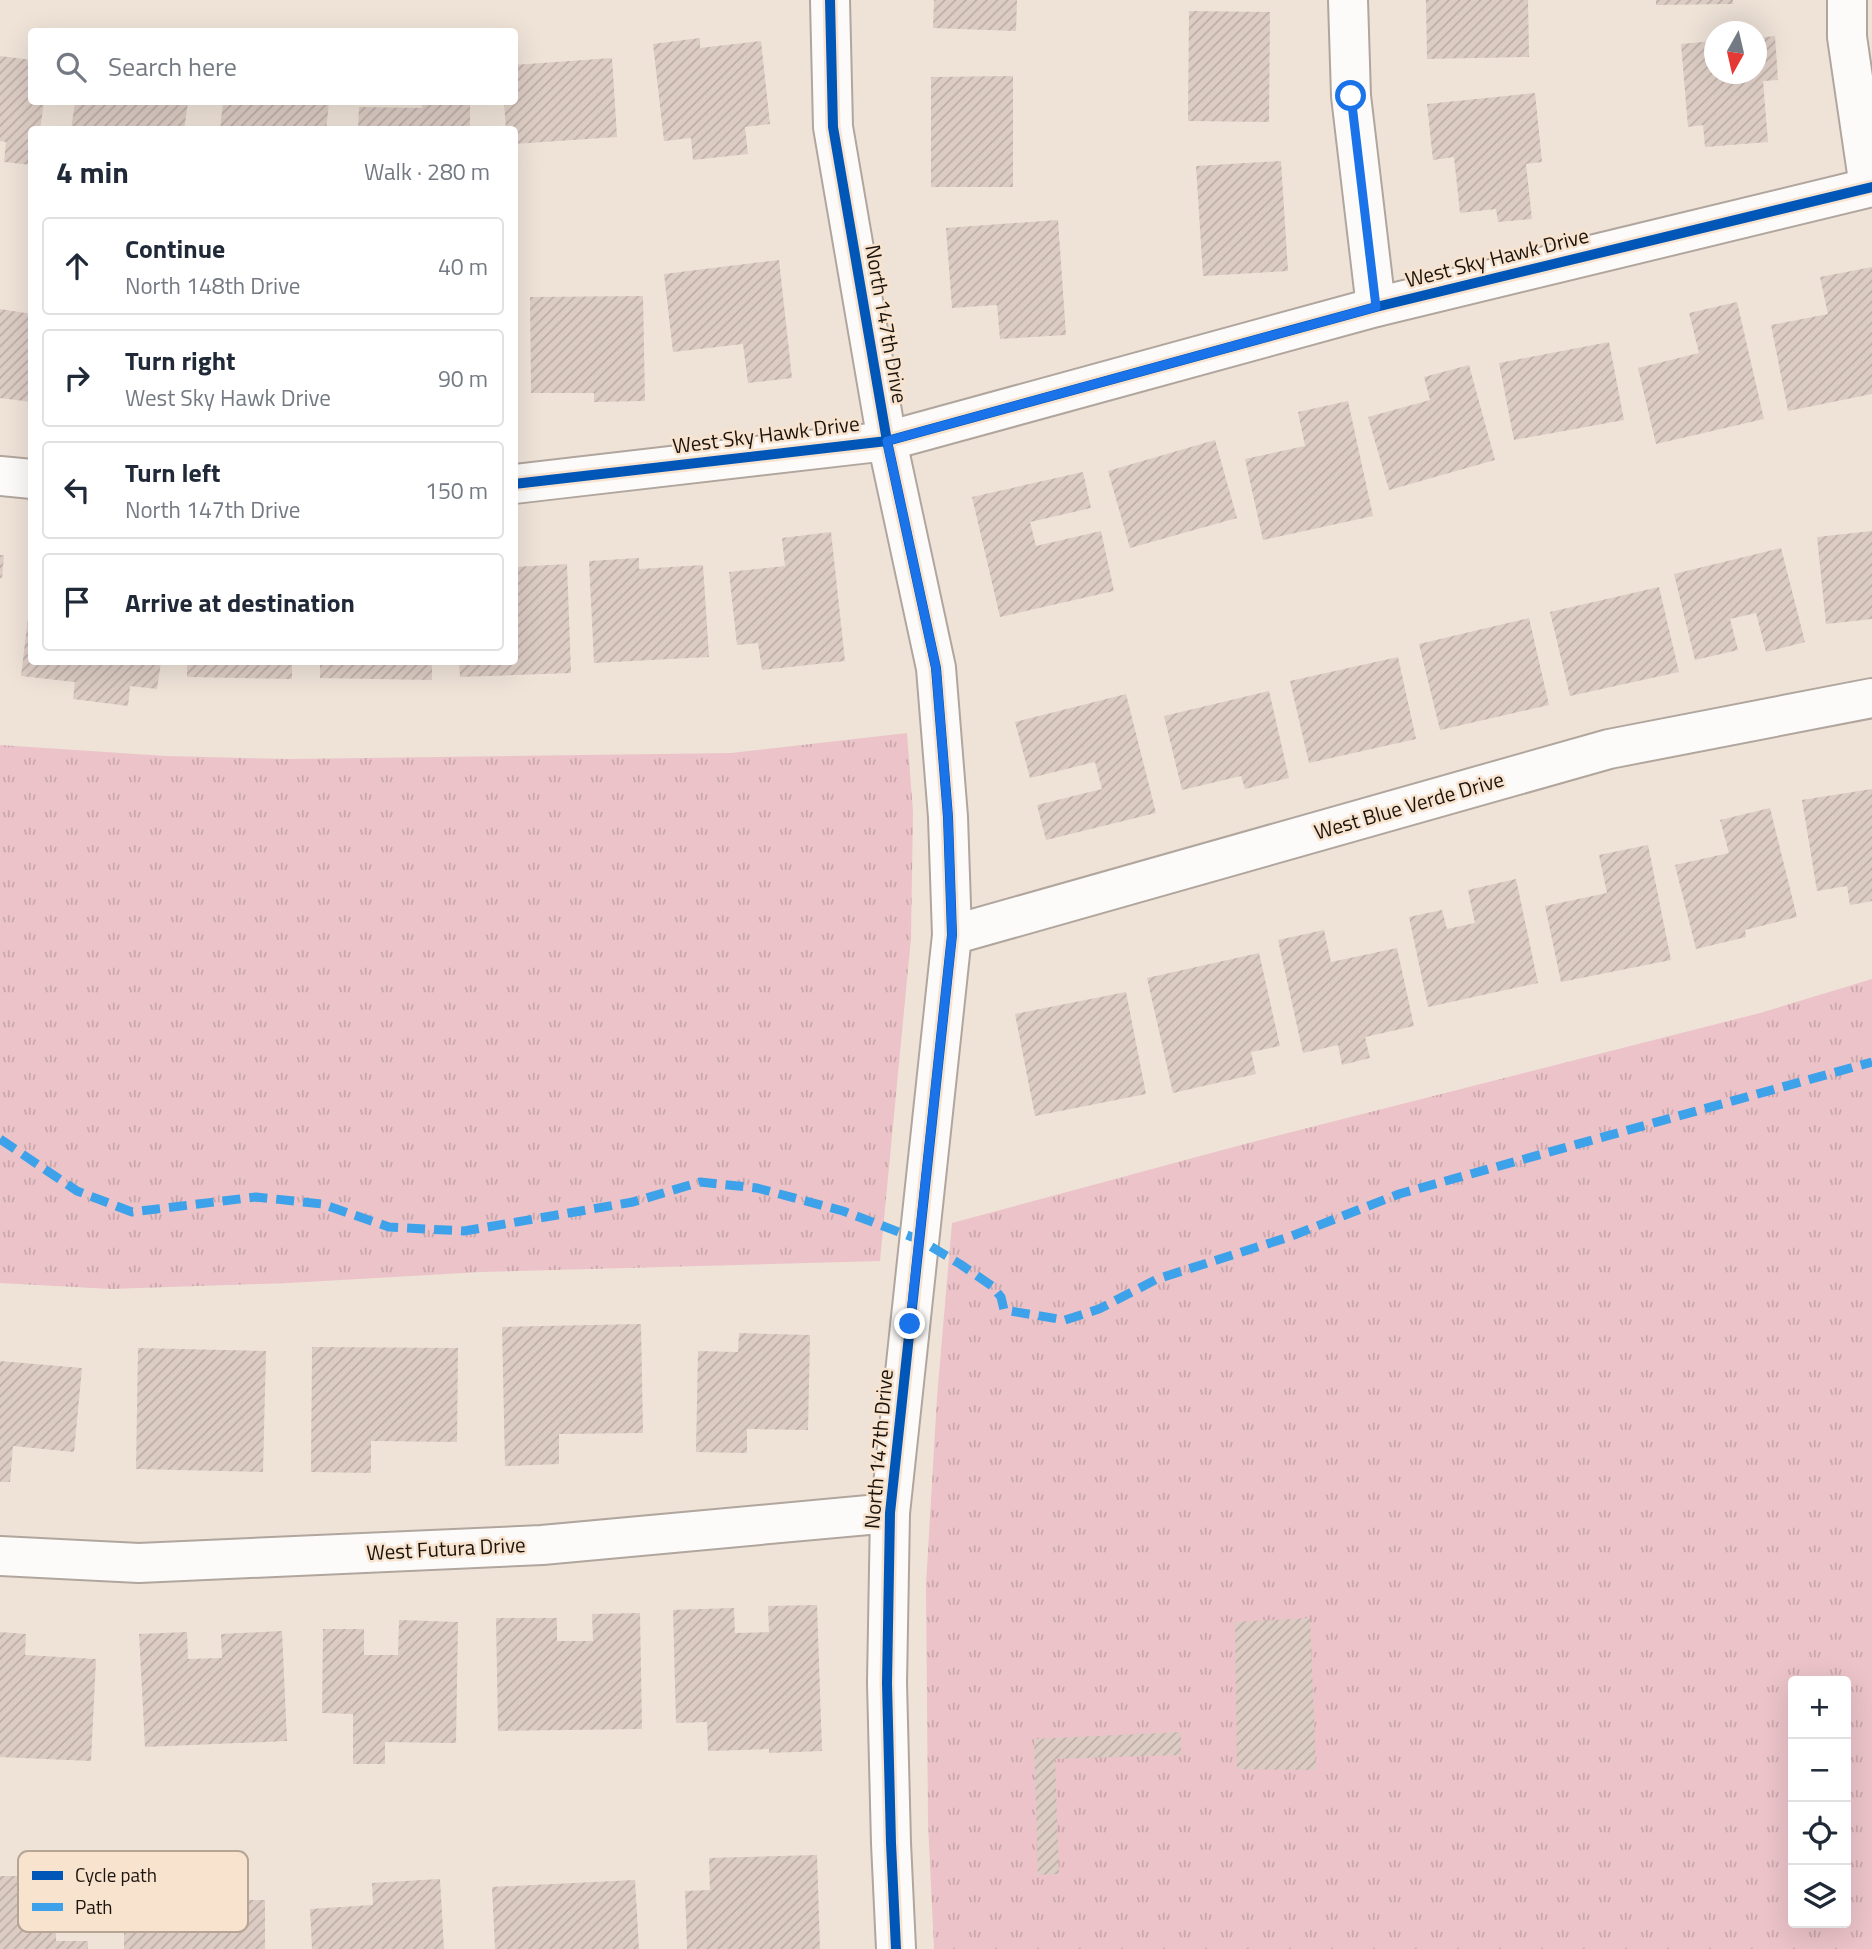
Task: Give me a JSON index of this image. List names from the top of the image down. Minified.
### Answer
{"streets":{"street":["West Sky Hawk Drive","North 147th Drive","West Blue Verde Drive","West Futura Drive"]},"crossings":[["West Sky Hawk Drive","North 147th Drive"],["North 147th Drive","West Blue Verde Drive"],["North 147th Drive","West Futura Drive"]],"legend":["Cycle path","Path"],"north":"bottom","page":{"search":"Search here","heading":["4 min","Walk · 280 m"],"list":[["Continue","North 148th Drive","40 m"],["Turn right","West Sky Hawk Drive","90 m"],["Turn left","North 147th Drive","150 m"],"Arrive at destination"],"map_buttons":["+","−"]}}
